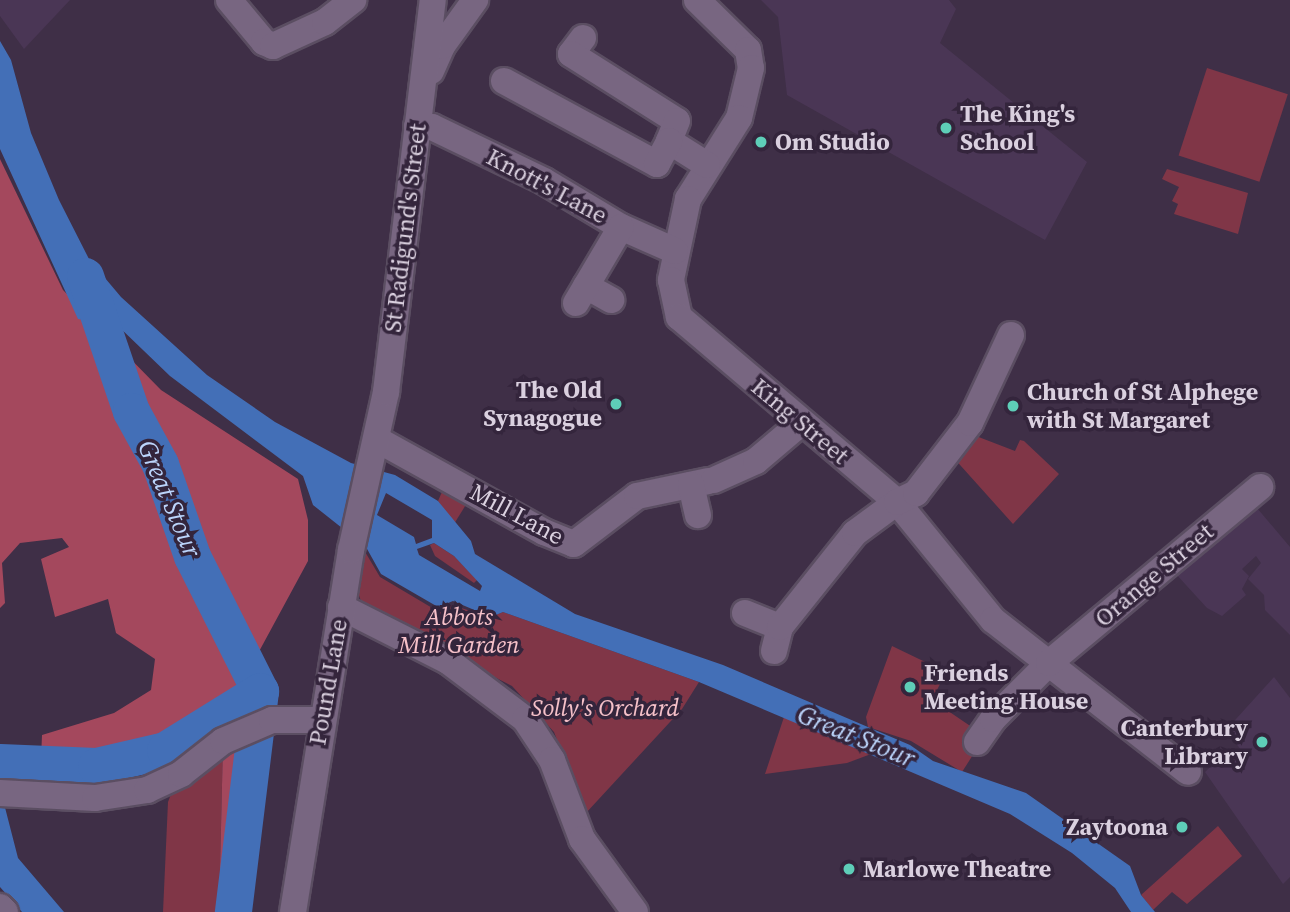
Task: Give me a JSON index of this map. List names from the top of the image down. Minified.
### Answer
{"streets":{"street":["Knott's Lane","St Radigund's Street","King Street","Mill Lane","Orange Street","Pound Lane"]},"crossings":[["Knott's Lane","St Radigund's Street"],["Knott's Lane","King Street"],["St Radigund's Street","Mill Lane"],["St Radigund's Street","Pound Lane"],["King Street","Mill Lane"],["King Street","Orange Street"],["Mill Lane","Pound Lane"]],"water":["Great Stour"],"parks":["Abbots Mill Garden","Solly's Orchard"],"places":["The King's School","Om Studio","The Old Synagogue","Church of St Alphege with St Margaret","Friends Meeting House","Canterbury Library","Zaytoona","Marlowe Theatre"]}
